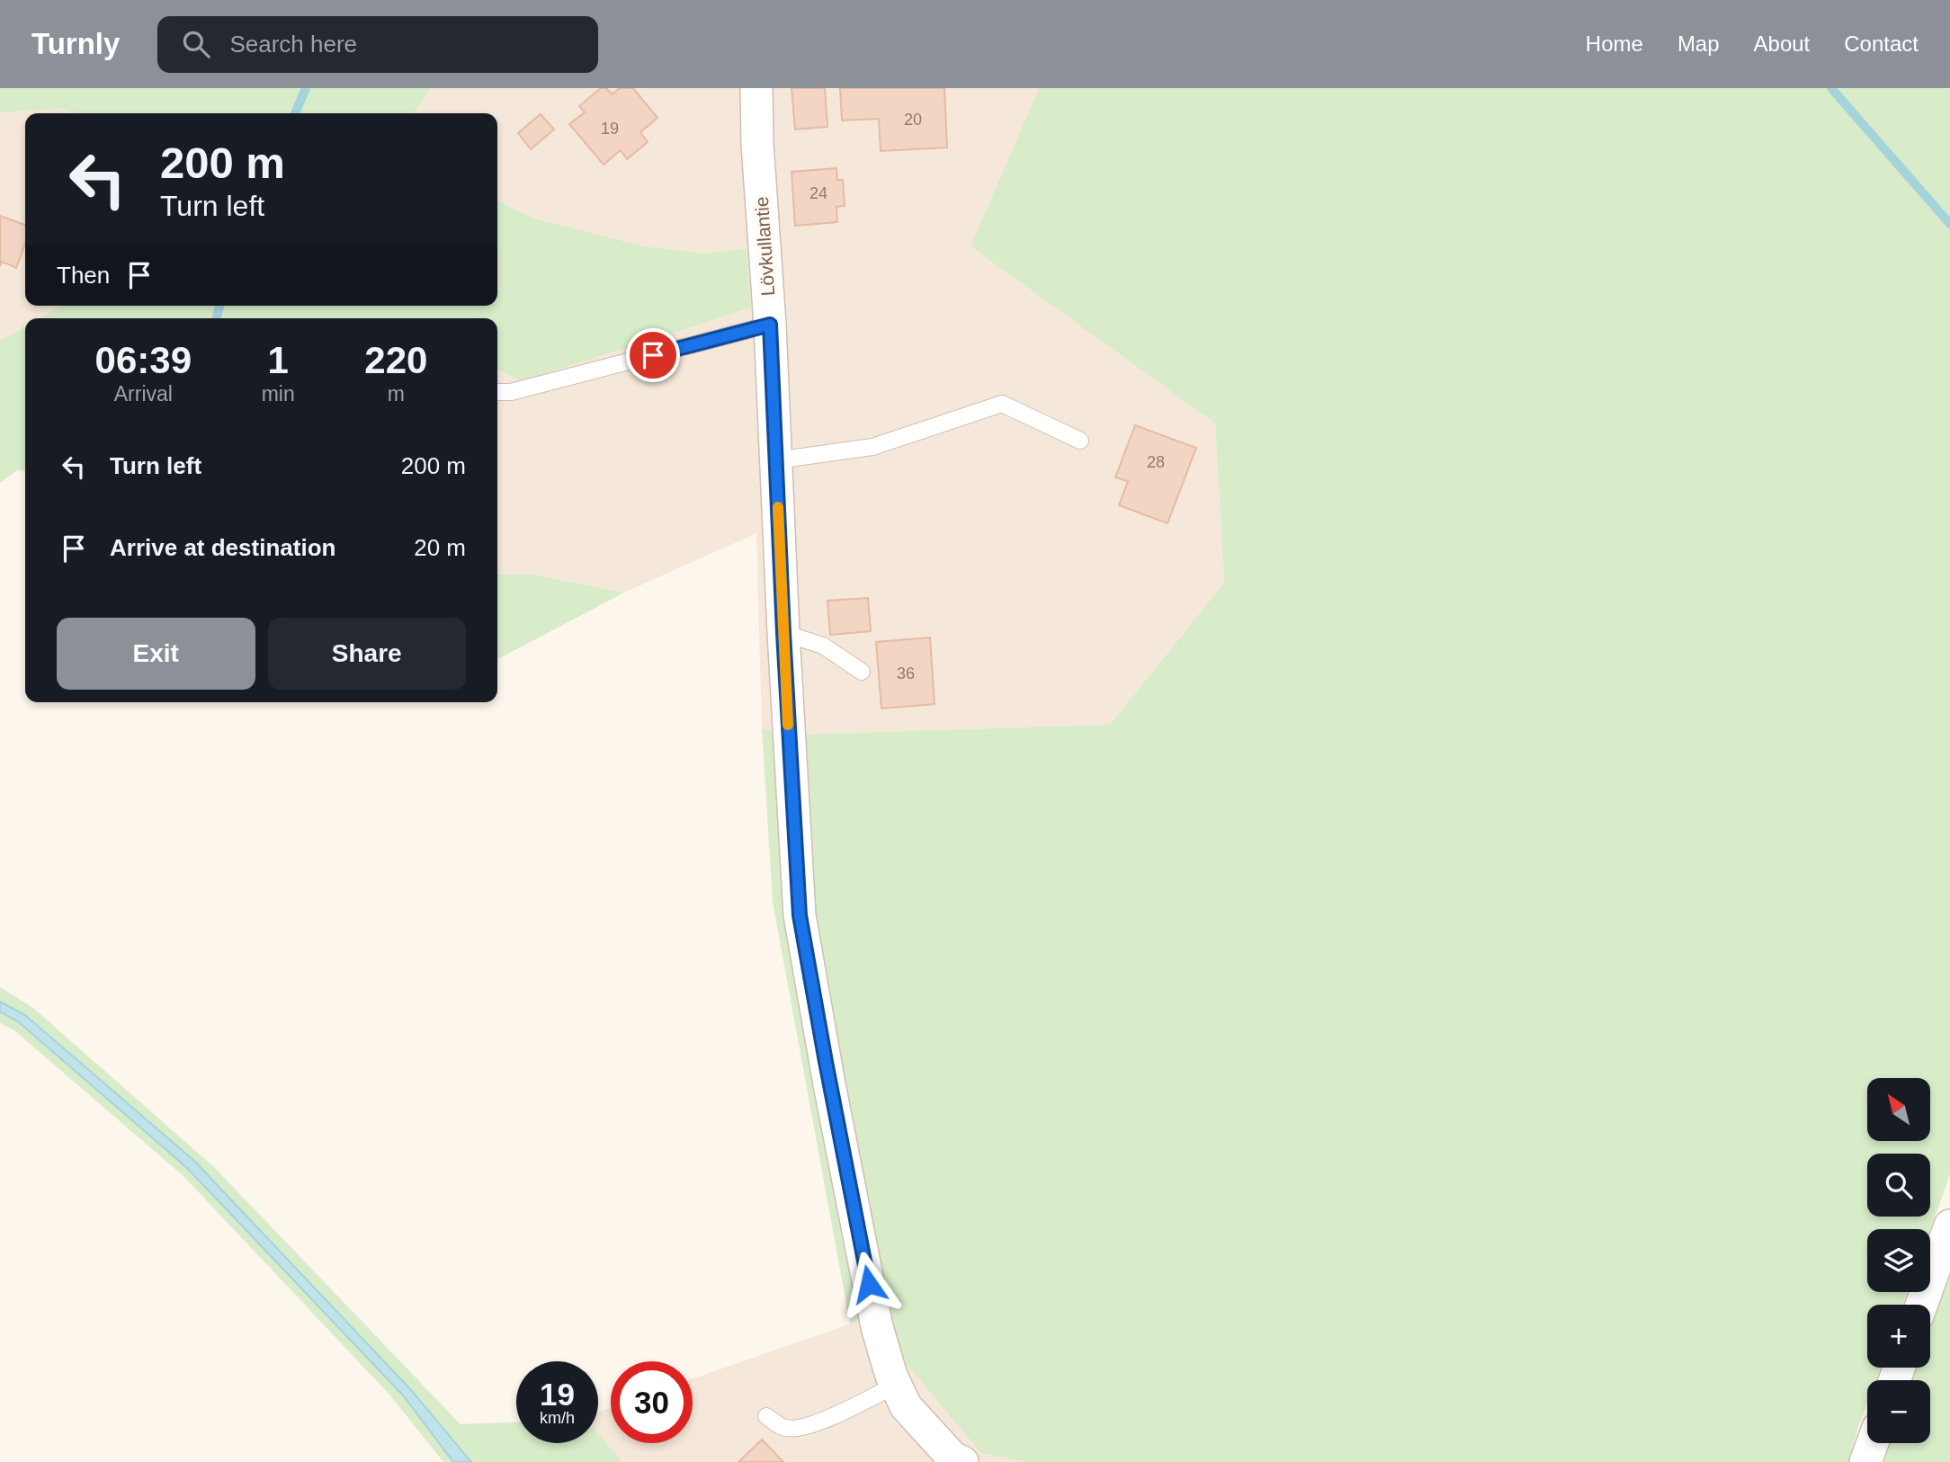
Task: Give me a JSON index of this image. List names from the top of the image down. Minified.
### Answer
{"streets":{"street":["Lövkullantie"]},"house_numbers":["20","19","24","28","36"],"north":"top left","page":{"header":"Turnly","search":"Search here","nav":["Home","Map","About","Contact"],"turn":["200 m","Turn left"],"then":"Then","eta":["06:39","Arrival","1","min","220","m"],"list":[{"name":"Turn left","value":"200 m"},{"name":"Arrive at destination","value":"20 m"}],"buttons":["Exit","Share"],"map_buttons":["+","−"],"speed":"19 km/h","limit":"30"}}
